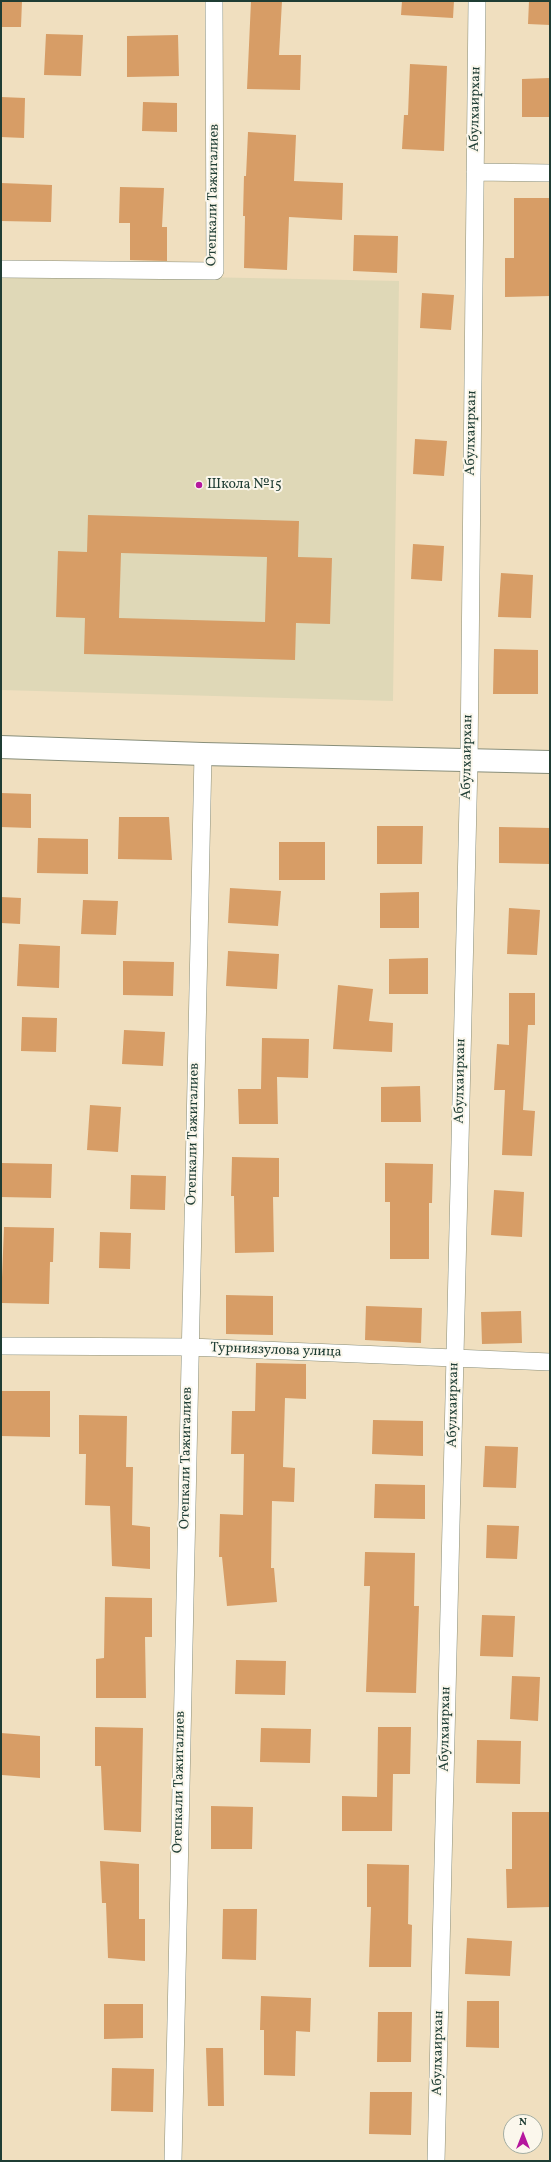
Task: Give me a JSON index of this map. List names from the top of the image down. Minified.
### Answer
{"streets":{"street":["Абулхаирхан","Отепкали Тажигалиев","Турниязулова улица"]},"crossings":[["Абулхаирхан","Турниязулова улица"],["Отепкали Тажигалиев","Турниязулова улица"]],"places":["Школа №15"],"north":"top"}
